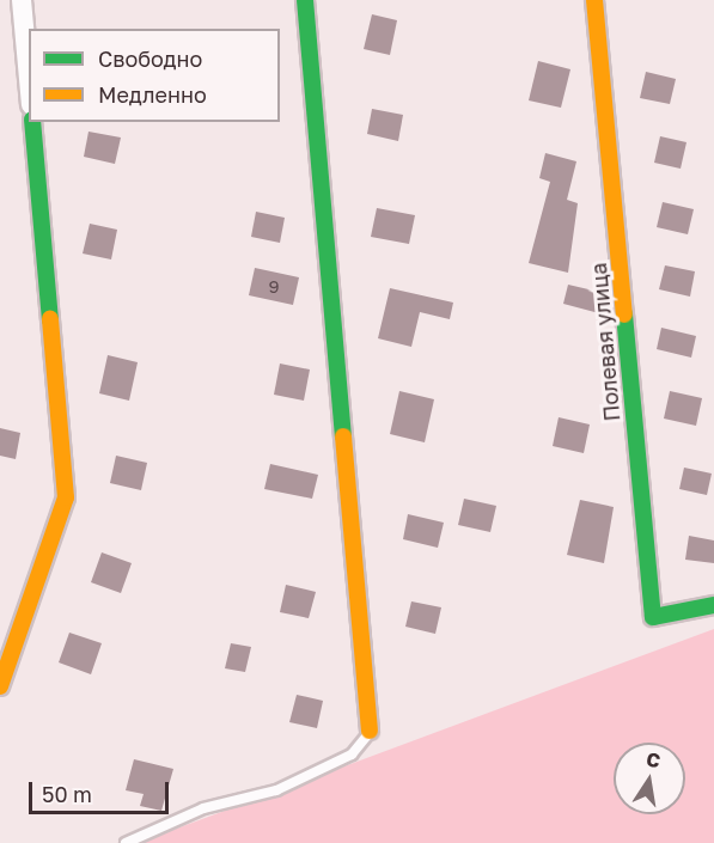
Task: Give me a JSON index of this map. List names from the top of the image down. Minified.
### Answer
{"streets":{"street":["Полевая улица"]},"house_numbers":["9"],"legend":["Свободно","Медленно"],"scale_bar":"50 m","north":"top"}
